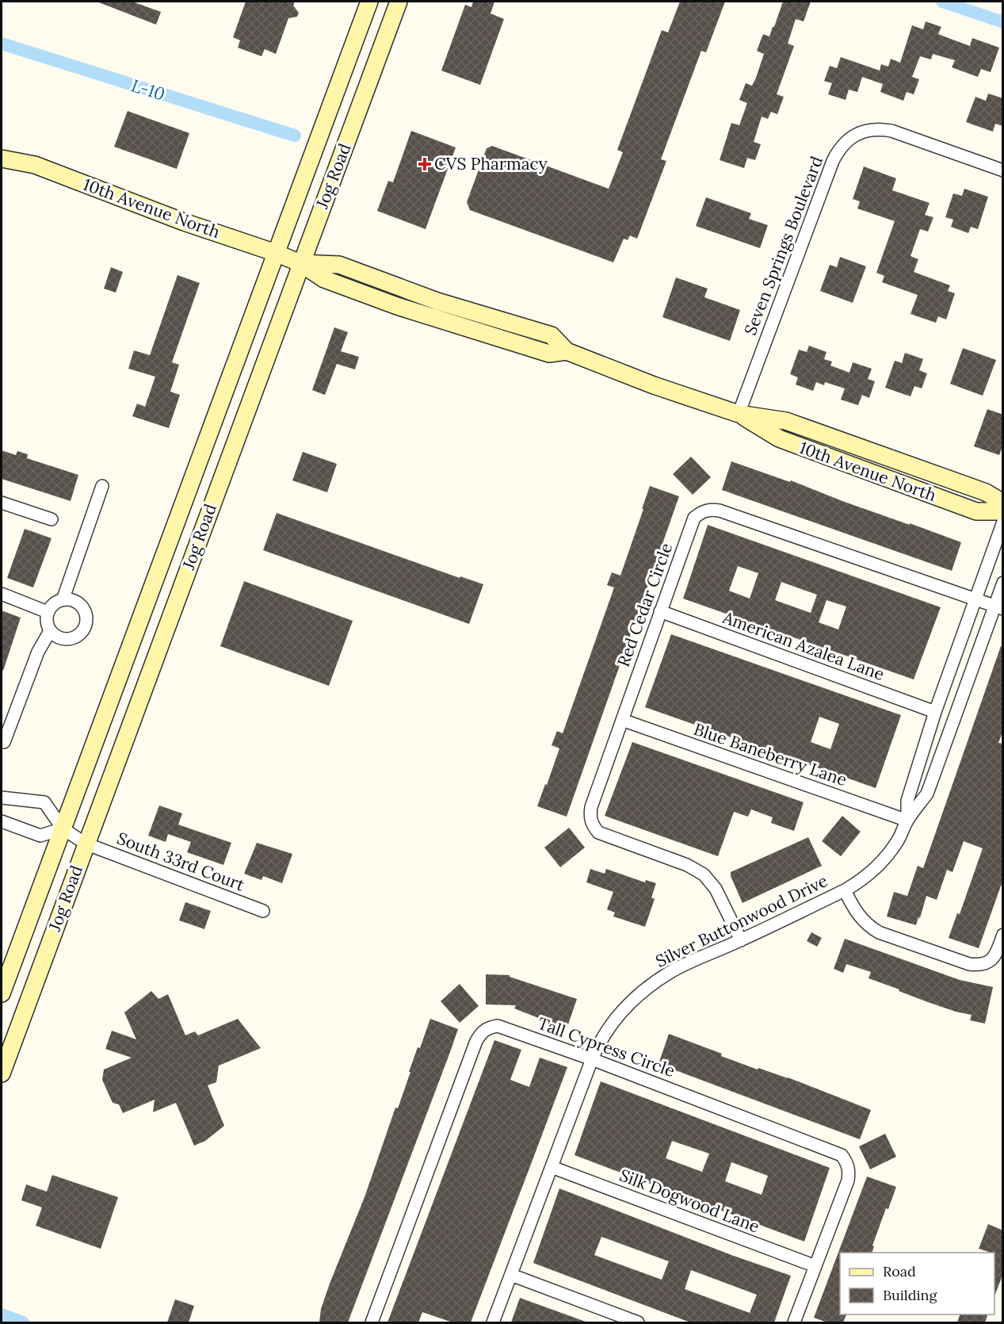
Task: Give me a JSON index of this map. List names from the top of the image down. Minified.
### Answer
{"streets":{"main road":["Jog Road","10th Avenue North"],"street":["Seven Springs Boulevard","Red Cedar Circle","American Azalea Lane","Blue Baneberry Lane","South 33rd Court","Silver Buttonwood Drive","Tall Cypress Circle","Silk Dogwood Lane"]},"crossings":[["Jog Road","10th Avenue North"],["Jog Road","South 33rd Court"],["10th Avenue North","Seven Springs Boulevard"],["Red Cedar Circle","American Azalea Lane"],["Red Cedar Circle","Blue Baneberry Lane"],["Red Cedar Circle","Silver Buttonwood Drive"],["American Azalea Lane","Silver Buttonwood Drive"],["Blue Baneberry Lane","Silver Buttonwood Drive"],["Silver Buttonwood Drive","Tall Cypress Circle"],["Silver Buttonwood Drive","Silk Dogwood Lane"],["Tall Cypress Circle","Silk Dogwood Lane"]],"water":["L-10"],"places":{"health":["CVS Pharmacy"]},"legend":["Road","Building"]}
